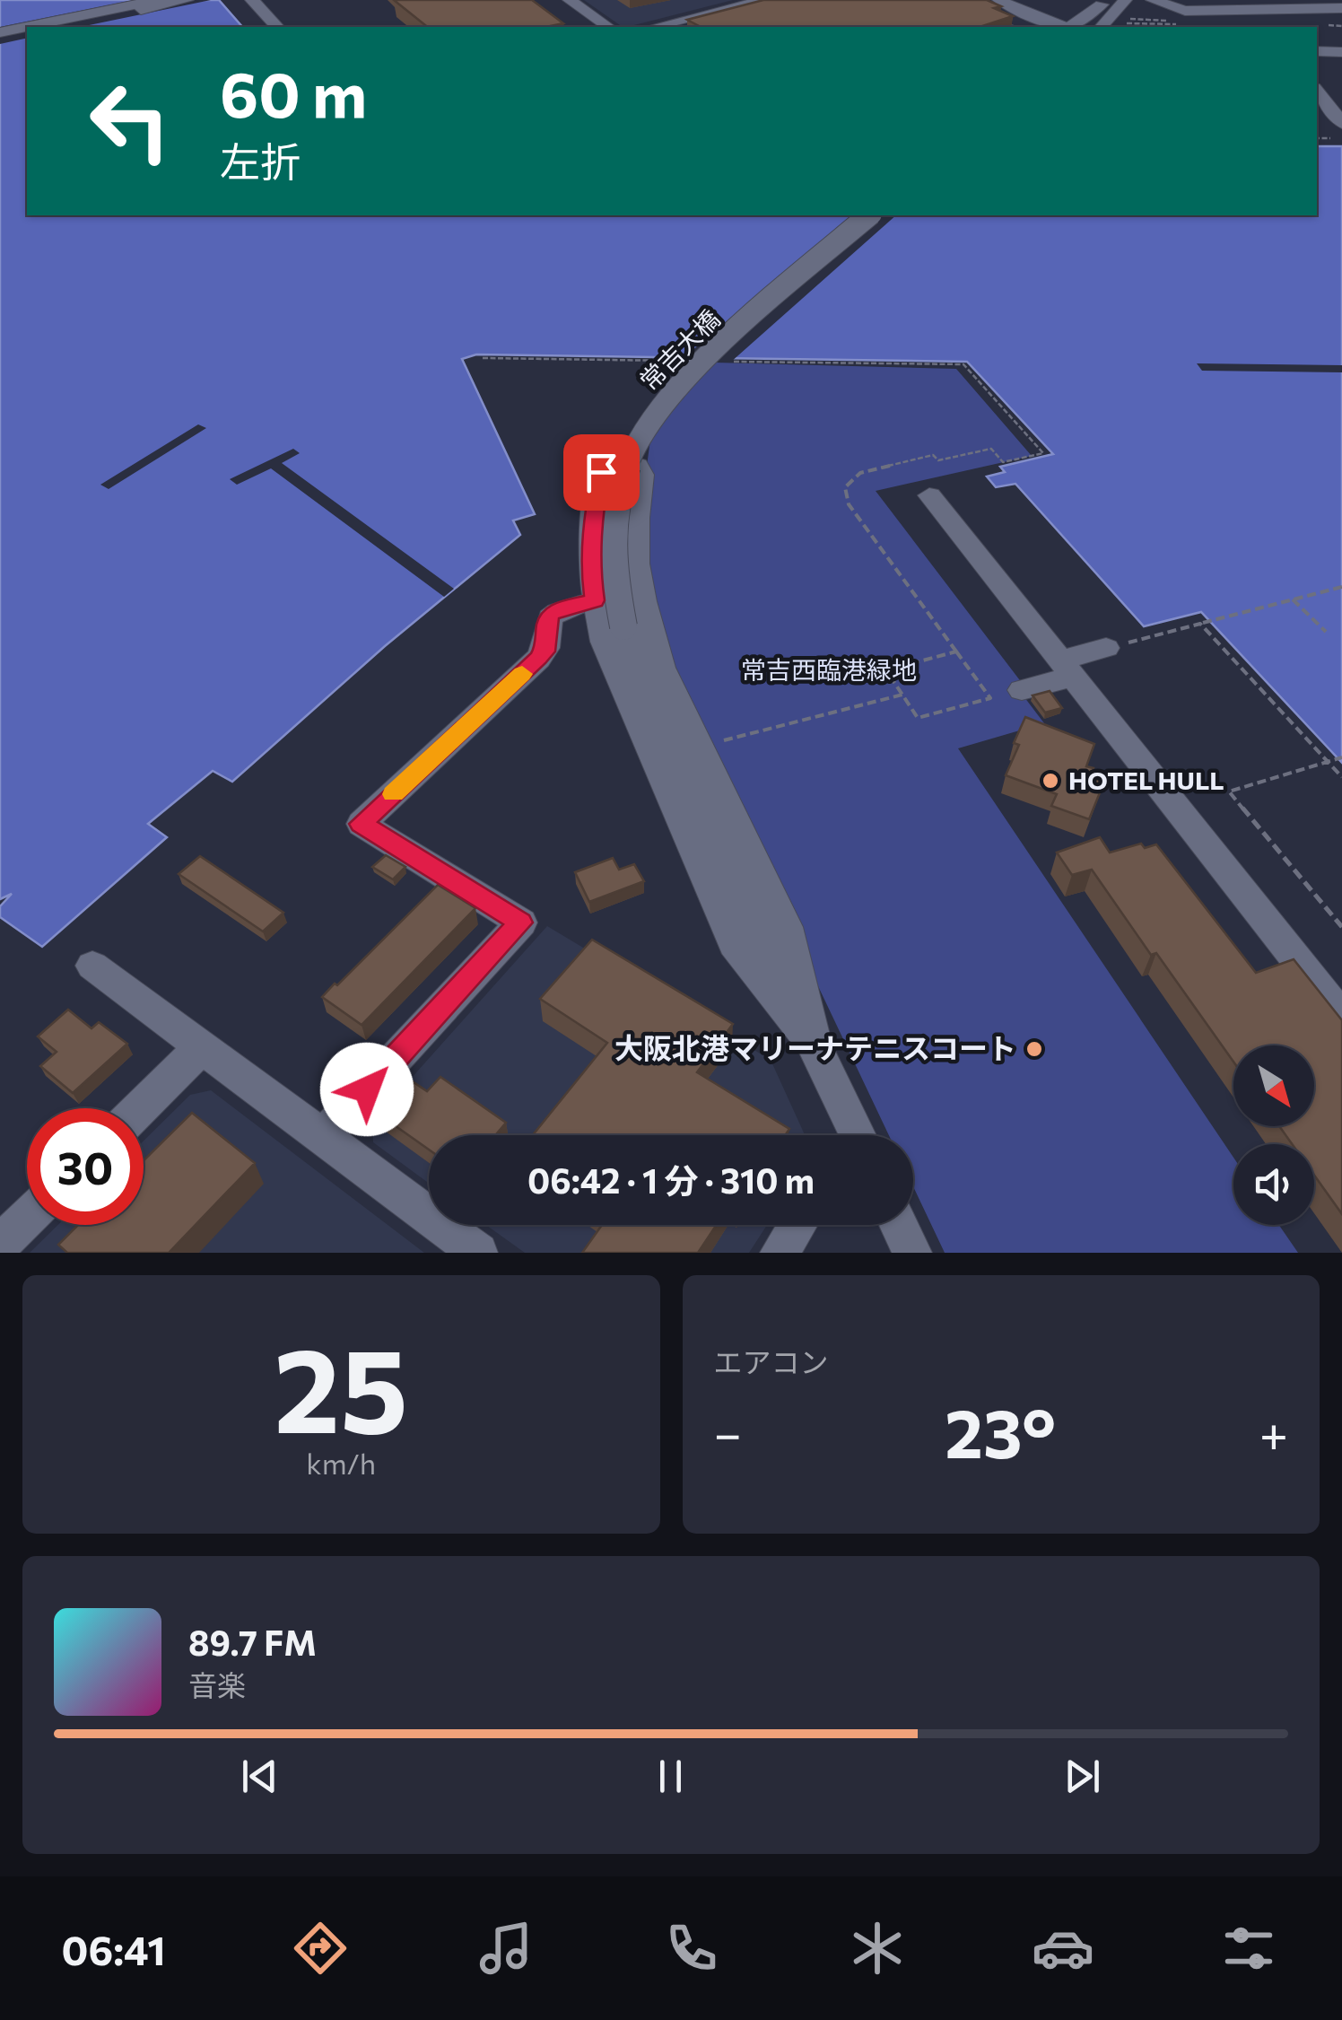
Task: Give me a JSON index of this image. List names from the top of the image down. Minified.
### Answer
{"streets":{"street":["常吉大橋"]},"parks":["常吉西臨港緑地"],"places":["HOTEL HULL","大阪北港マリーナテニスコート"],"north":"bottom right","page":{"turn":["60 m","左折"],"limit":"30","trip":"06:42 · 1 分 · 310 m","tile":[["25","km/h"],"エアコン"],"heat":["−","23°","+"],"song":["89.7 FM","音楽"],"tabs":"06:41"}}
